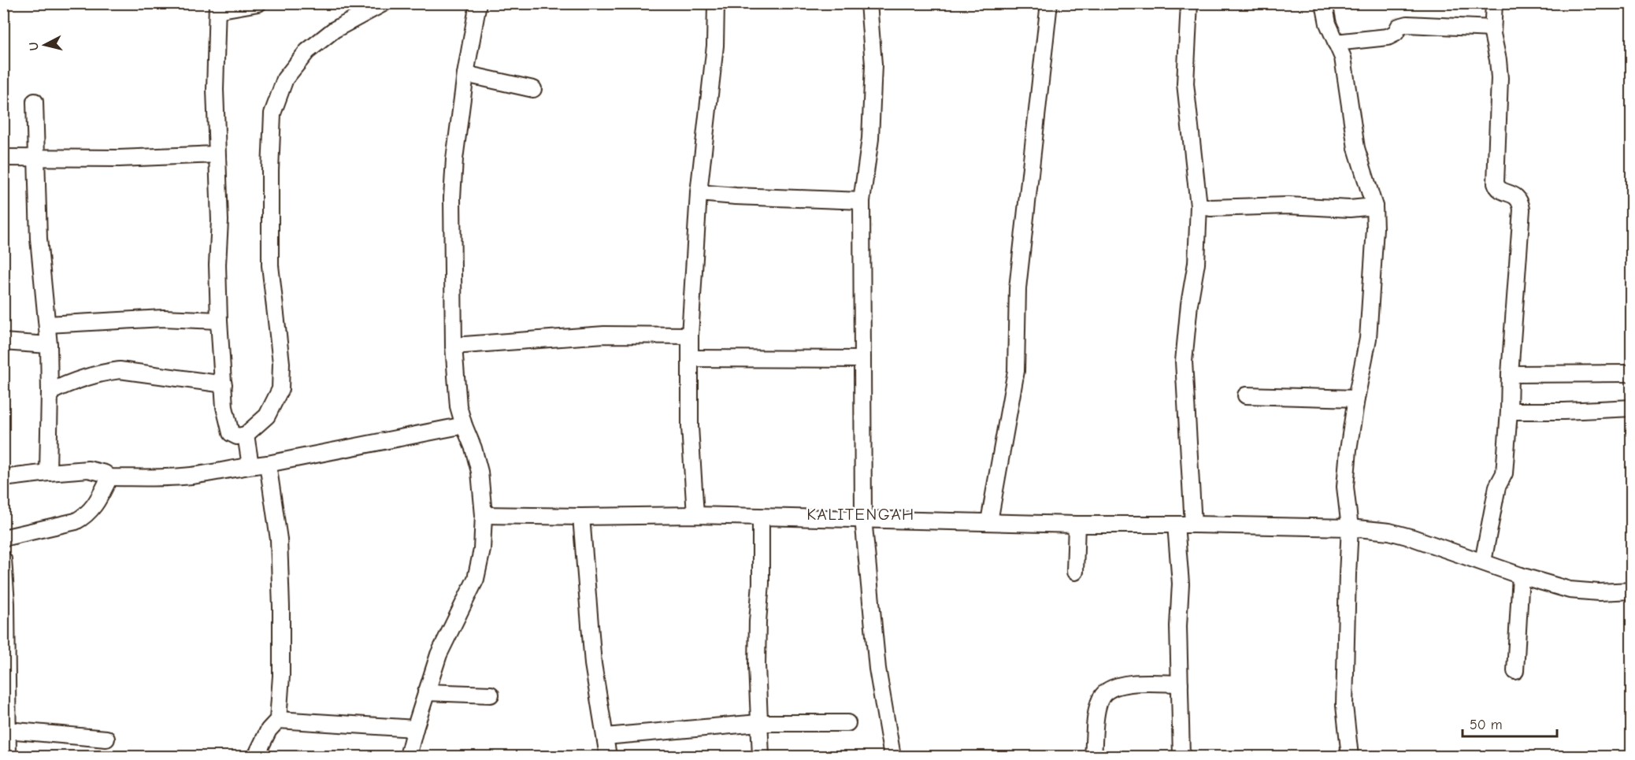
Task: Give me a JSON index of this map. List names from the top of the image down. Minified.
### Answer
{"districts":["KALITENGAH"],"scale_bar":"50 m","north":"left"}
